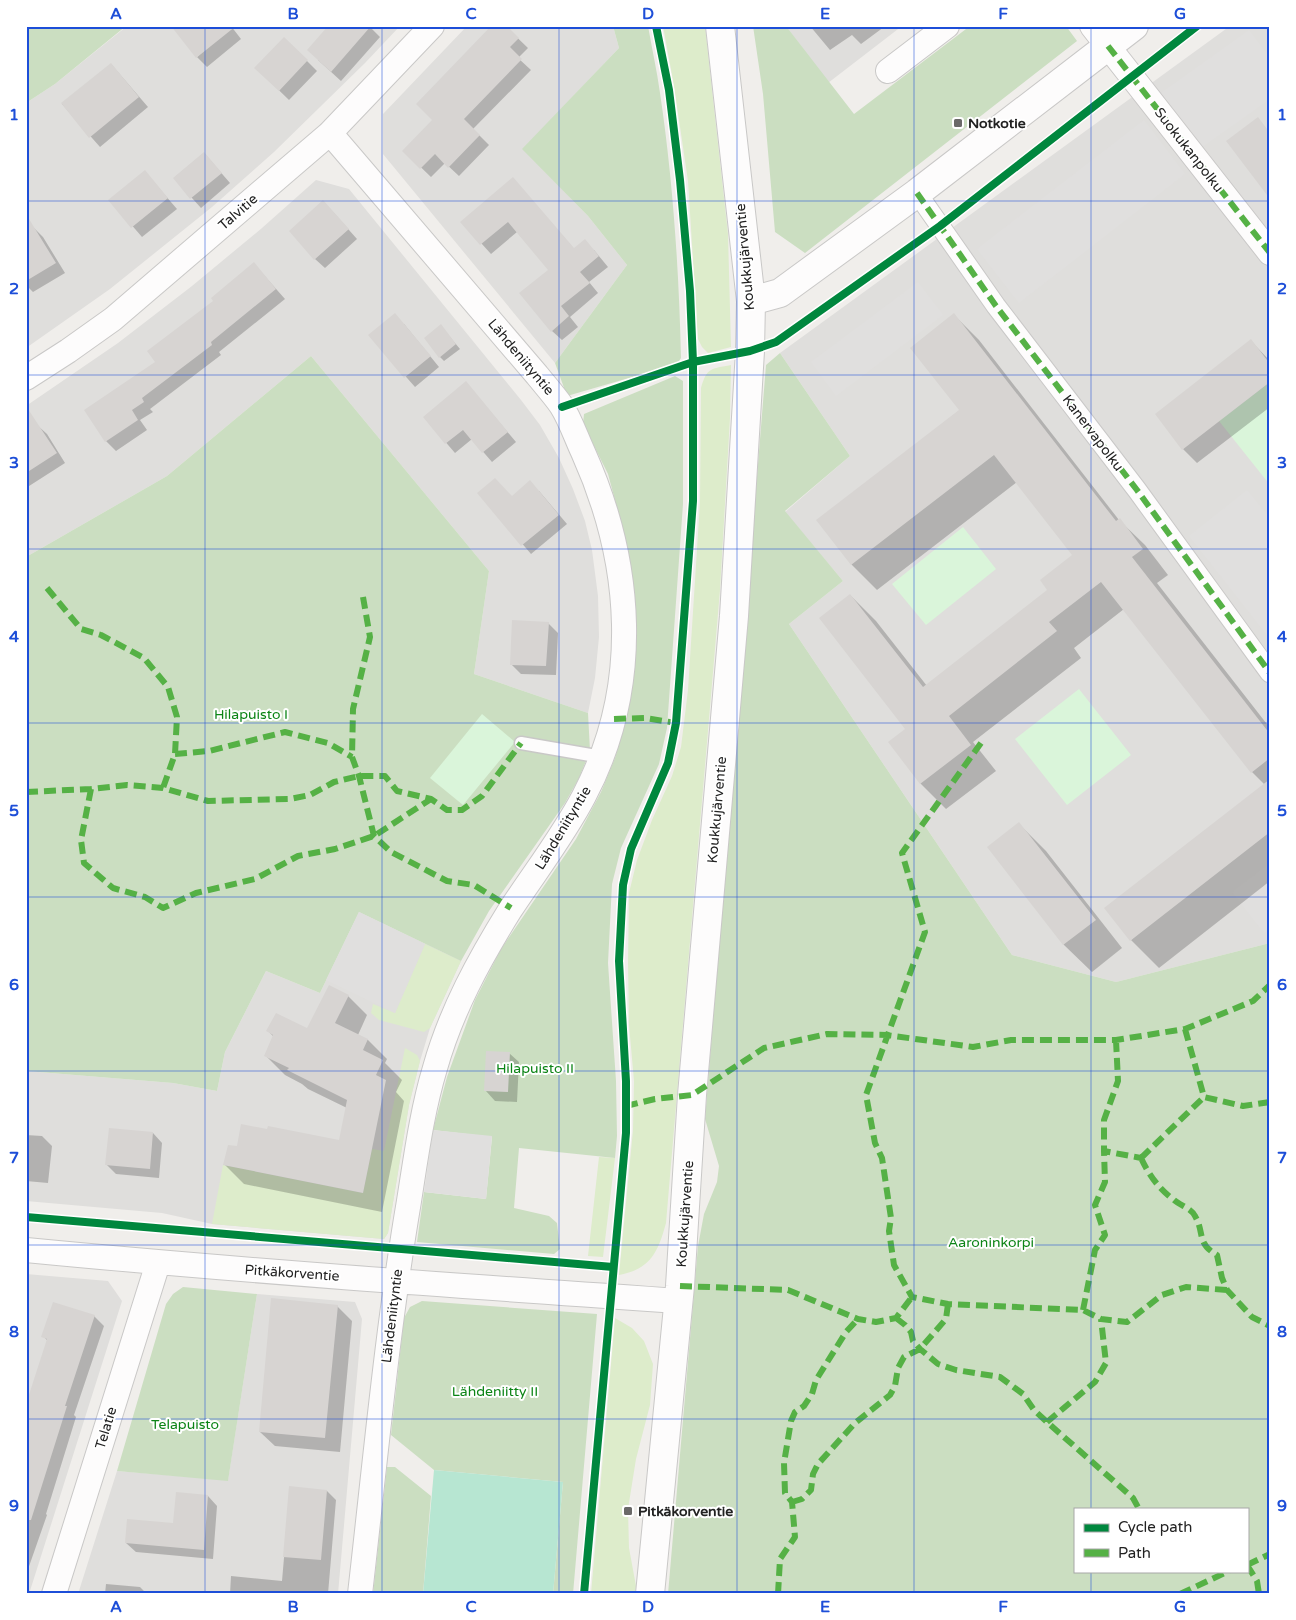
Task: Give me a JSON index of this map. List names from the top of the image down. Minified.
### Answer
{"streets":{"street":["Suokukanpolku","Talvitie","Koukkujärventie","Lähdeniityntie","Kanervapolku","Pitkäkorventie","Telatie"]},"crossings":[["Talvitie","Lähdeniityntie"],["Koukkujärventie","Pitkäkorventie"],["Lähdeniityntie","Pitkäkorventie"],["Pitkäkorventie","Telatie"]],"parks":["Hilapuisto I","Hilapuisto II","Aaroninkorpi","Lähdeniitty II","Telapuisto"],"places":{"transit":["Notkotie","Pitkäkorventie"]},"legend":["Cycle path","Path"],"grid":{"columns":["A","B","C","D","E","F","G"],"rows":["1","2","3","4","5","6","7","8","9"]}}
